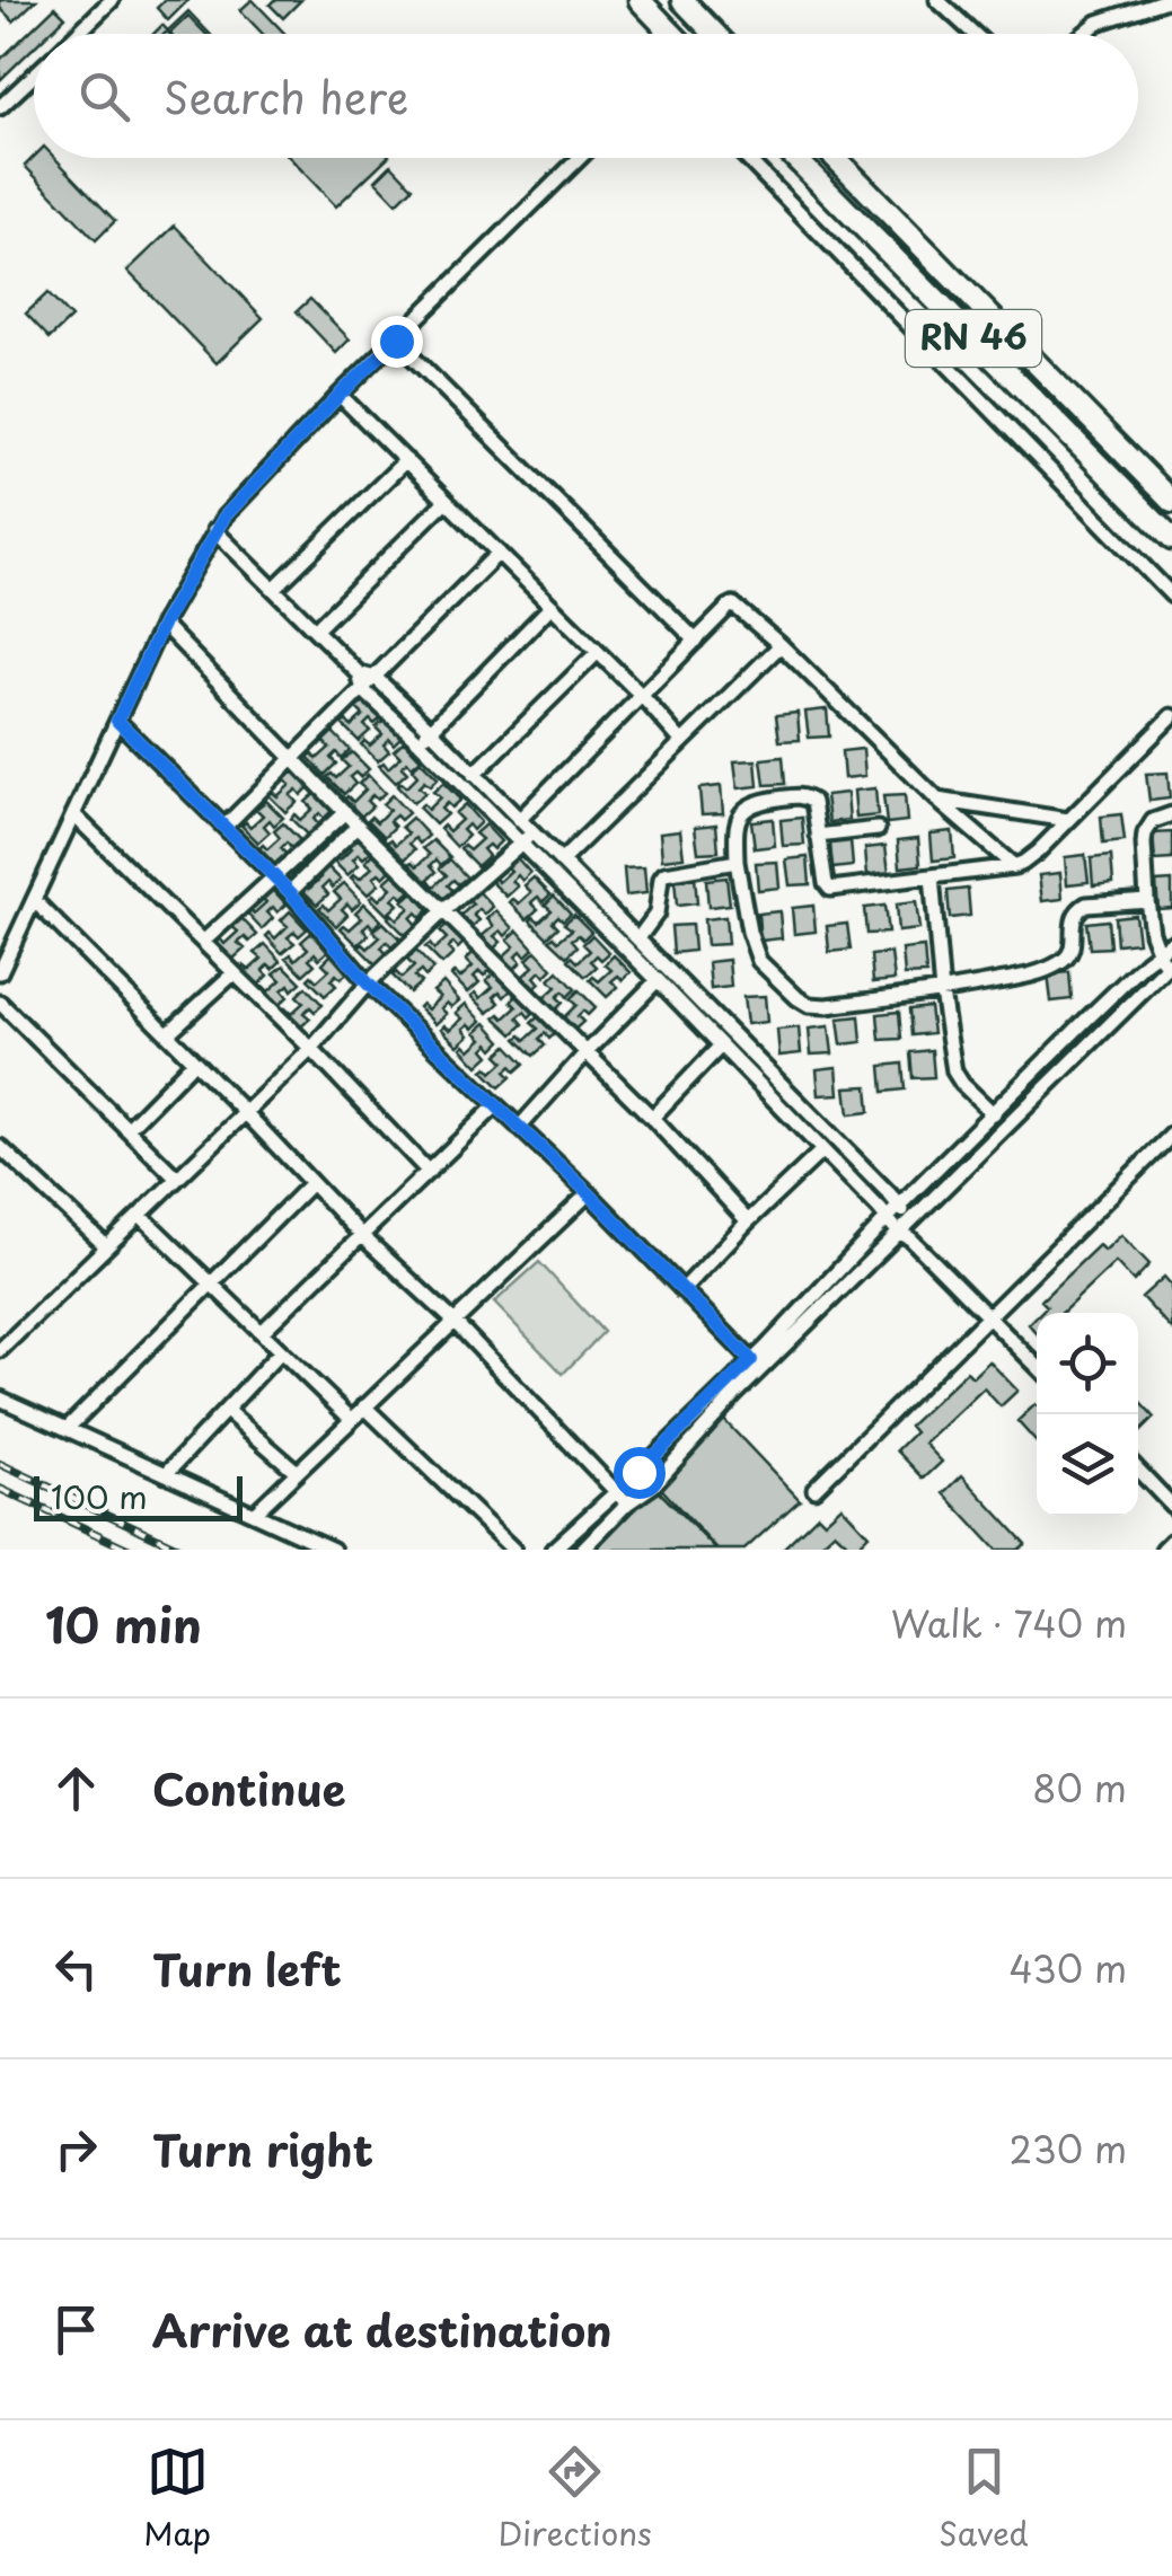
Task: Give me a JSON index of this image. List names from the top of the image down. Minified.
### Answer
{"streets":{"main road":["RN 46"]},"scale_bar":"100 m","page":{"search":"Search here","scale":"100 m","heading":["10 min","Walk · 740 m"],"list":[["Continue","80 m"],["Turn left","430 m"],["Turn right","230 m"],"Arrive at destination"],"nav":["Map","Directions","Saved"]}}
